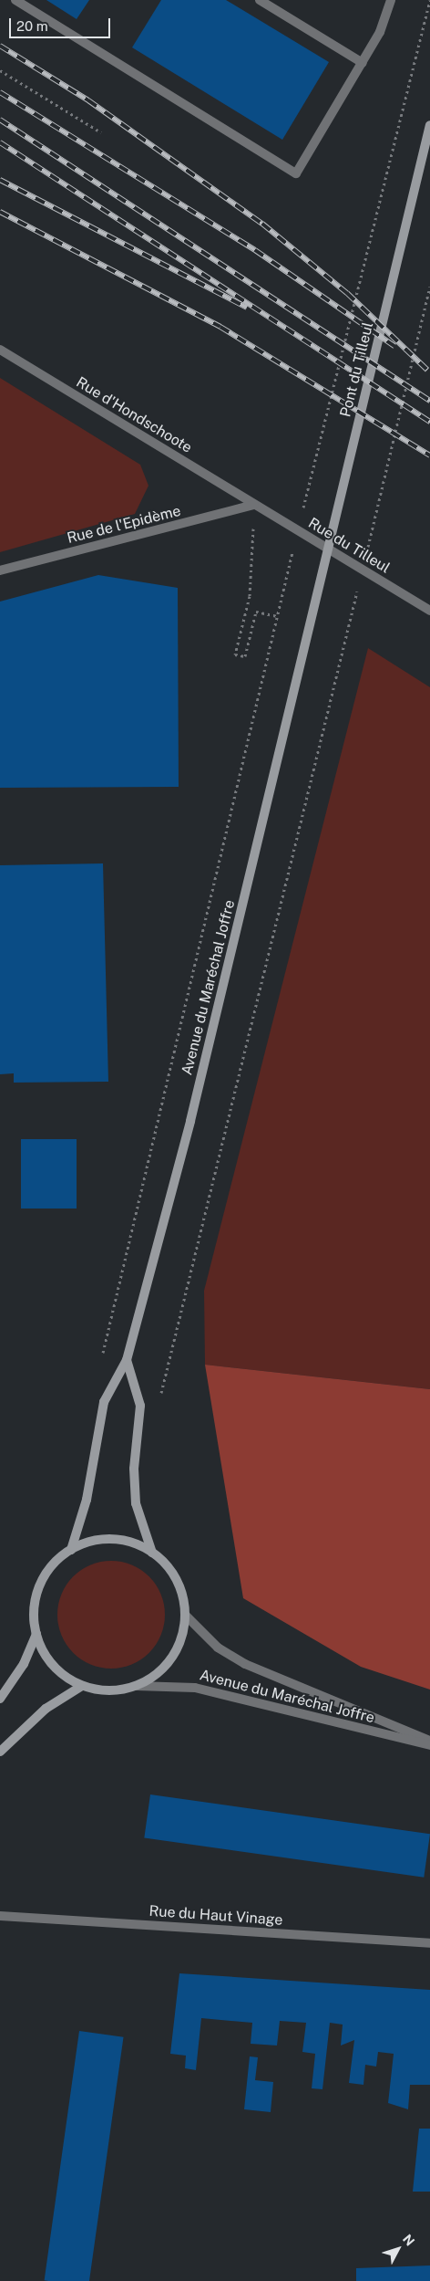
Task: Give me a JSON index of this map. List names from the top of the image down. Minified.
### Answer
{"streets":{"main road":["Pont du Tilleul","Avenue du Maréchal Joffre"],"street":["Rue d'Hondschoote","Rue de l'Epidème","Rue du Tilleul","Rue du Haut Vinage"]},"crossings":[["Pont du Tilleul","Avenue du Maréchal Joffre"],["Rue d'Hondschoote","Rue de l'Epidème"],["Rue d'Hondschoote","Rue du Tilleul"],["Rue de l'Epidème","Rue du Tilleul"]],"scale_bar":"20 m","north":"top right"}
